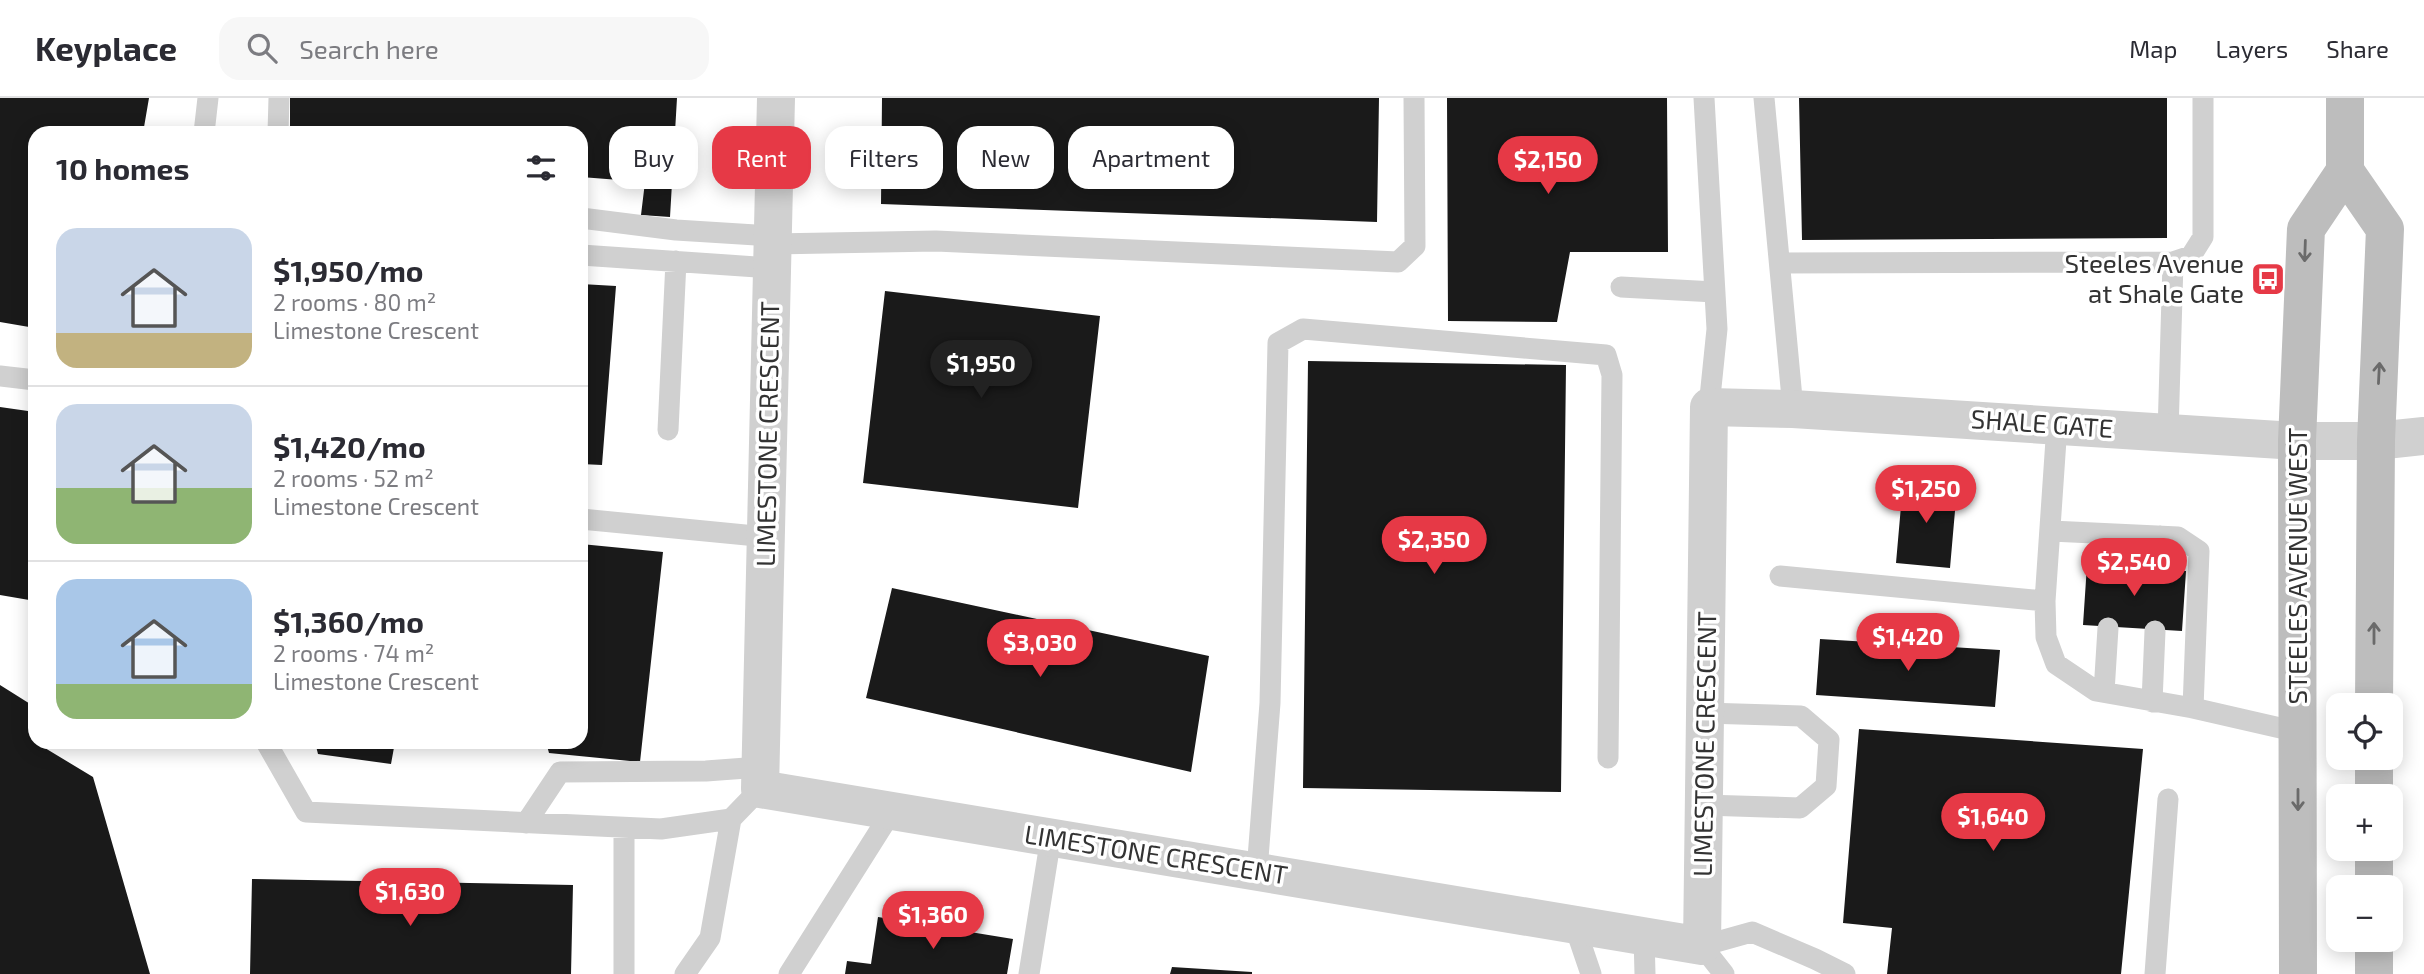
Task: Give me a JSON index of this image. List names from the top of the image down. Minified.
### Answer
{"streets":{"main road":["STEELES AVENUE WEST"],"street":["SHALE GATE","LIMESTONE CRESCENT"]},"crossings":[["SHALE GATE","LIMESTONE CRESCENT"],["SHALE GATE","STEELES AVENUE WEST"]],"places":{"bus stop":["Steeles Avenue at Shale Gate"]},"page":{"header":"Keyplace","search":"Search here","nav":["Map","Layers","Share"],"chip":["Buy","Rent","Filters","New","Apartment"],"heading":"10 homes","price":["$2,150","$1,950","$1,250","$2,350","$2,540","$1,420","$3,030","$1,640","$1,630","$1,360"],"list":[{"name":"$1,950/mo","note":"2 rooms · 80 m² · Limestone Crescent"},{"name":"$1,420/mo","note":"2 rooms · 52 m² · Limestone Crescent"},{"name":"$1,360/mo","note":"2 rooms · 74 m² · Limestone Crescent"}],"map_buttons":["+","−"]}}
